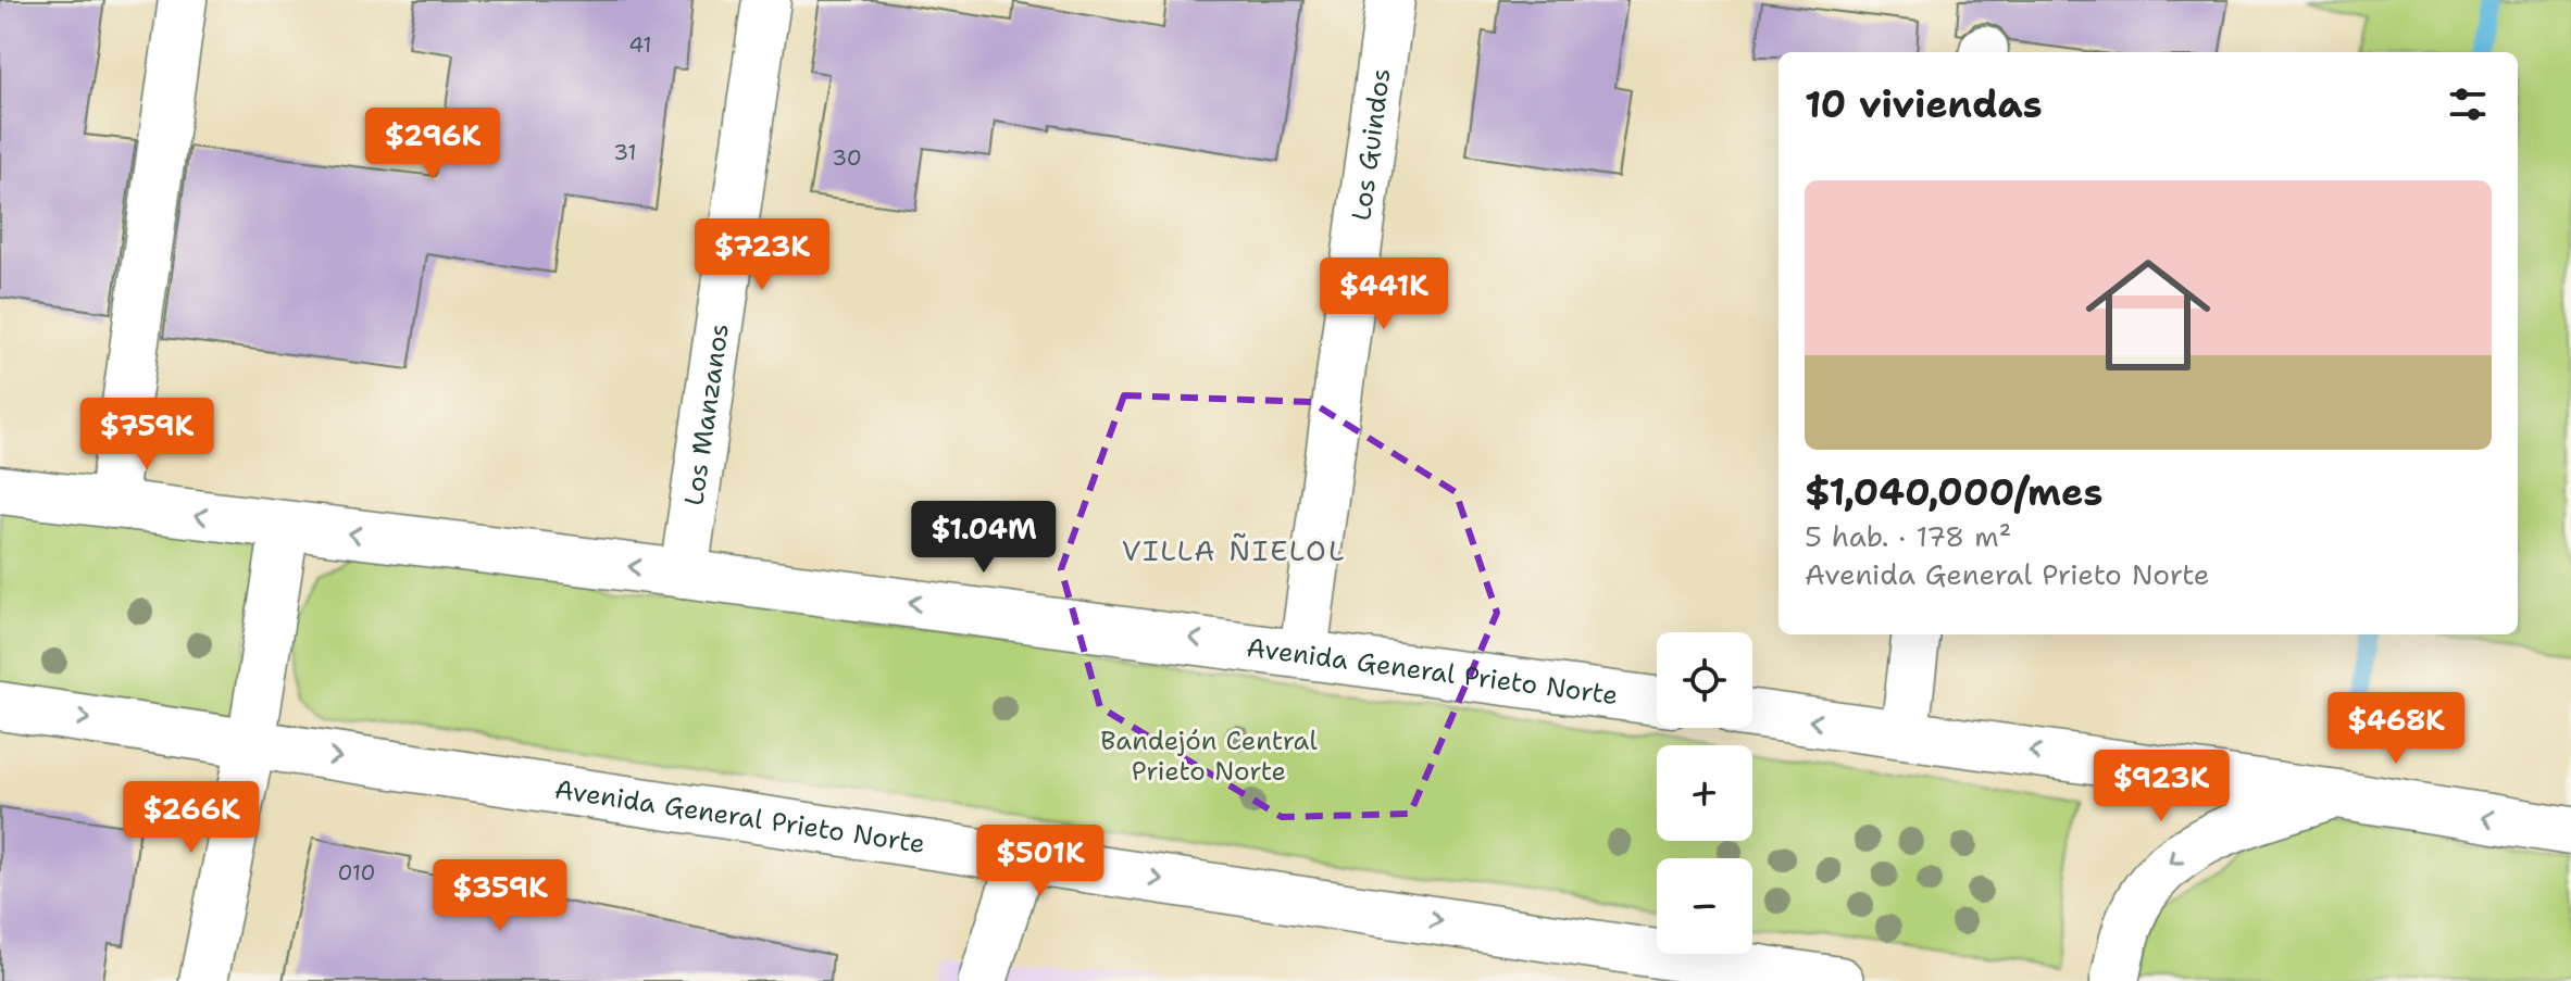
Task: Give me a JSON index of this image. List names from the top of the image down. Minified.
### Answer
{"streets":{"street":["Los Guindos","Los Manzanos","Avenida General Prieto Norte"]},"crossings":[["Los Guindos","Avenida General Prieto Norte"],["Los Manzanos","Avenida General Prieto Norte"]],"districts":["VILLA ÑIELOL"],"parks":["Bandejón Central Prieto Norte"],"house_numbers":["41","31","30","010"],"page":{"heading":"10 viviendas","price":["$296K","$723K","$441K","$759K","$1.04M","$468K","$923K","$266K","$501K","$359K"],"list":[{"name":"$1,040,000/mes","note":"5 hab. · 178 m² · Avenida General Prieto Norte"}],"map_buttons":["+","−"]}}
